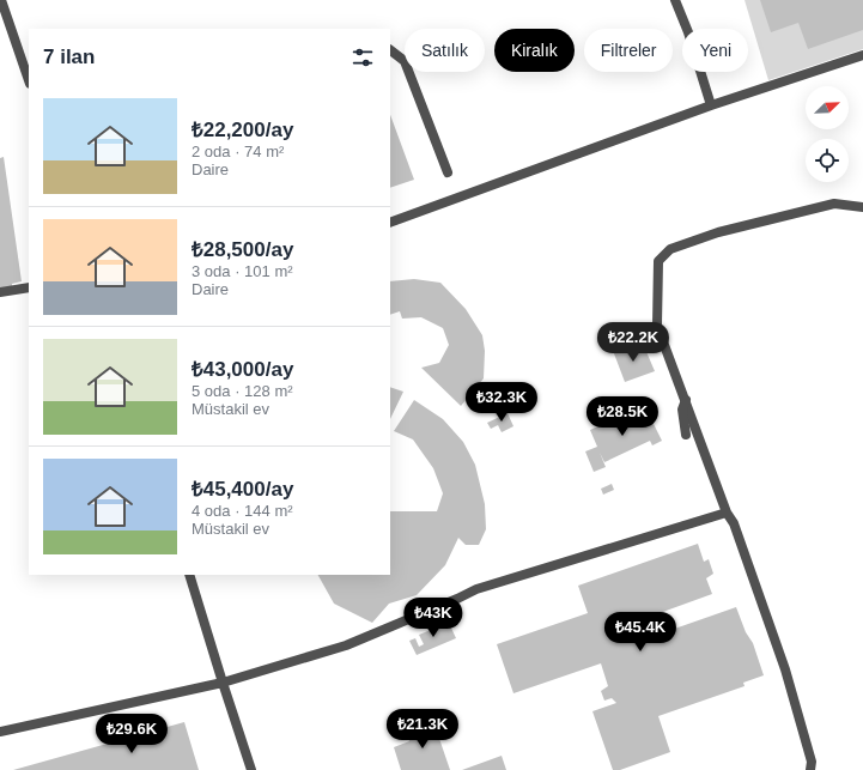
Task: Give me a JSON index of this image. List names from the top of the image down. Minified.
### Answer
{"north":"top right","page":{"chip":["Satılık","Kiralık","Filtreler","Yeni"],"heading":"7 ilan","list":[{"name":"₺22,200/ay","note":"2 oda · 74 m² · Daire"},{"name":"₺28,500/ay","note":"3 oda · 101 m² · Daire"},{"name":"₺43,000/ay","note":"5 oda · 128 m² · Müstakil ev"},{"name":"₺45,400/ay","note":"4 oda · 144 m² · Müstakil ev"}],"price":["₺22.2K","₺32.3K","₺28.5K","₺43K","₺45.4K","₺21.3K","₺29.6K"]}}
